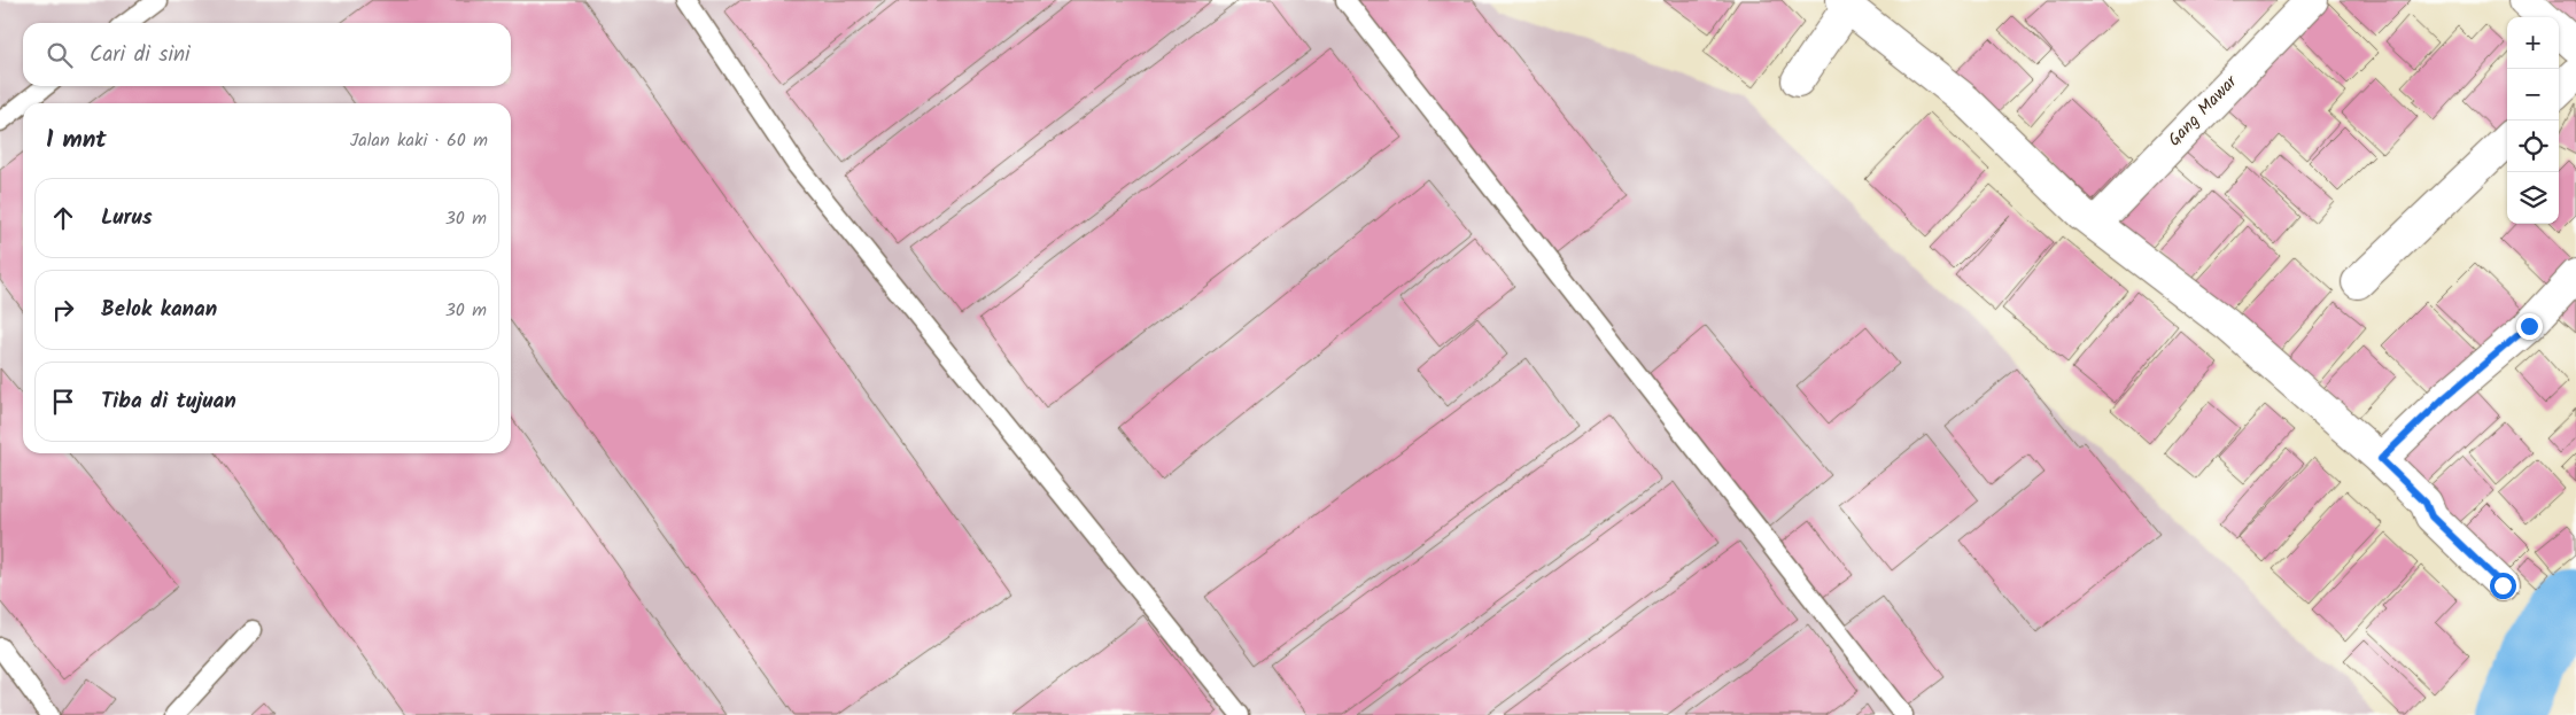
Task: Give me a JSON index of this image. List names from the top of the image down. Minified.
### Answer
{"streets":{"street":["Gang Mawar"]},"page":{"map_buttons":["+","−"],"search":"Cari di sini","heading":["1 mnt","Jalan kaki · 60 m"],"list":[["Lurus","30 m"],["Belok kanan","30 m"],"Tiba di tujuan"]}}
